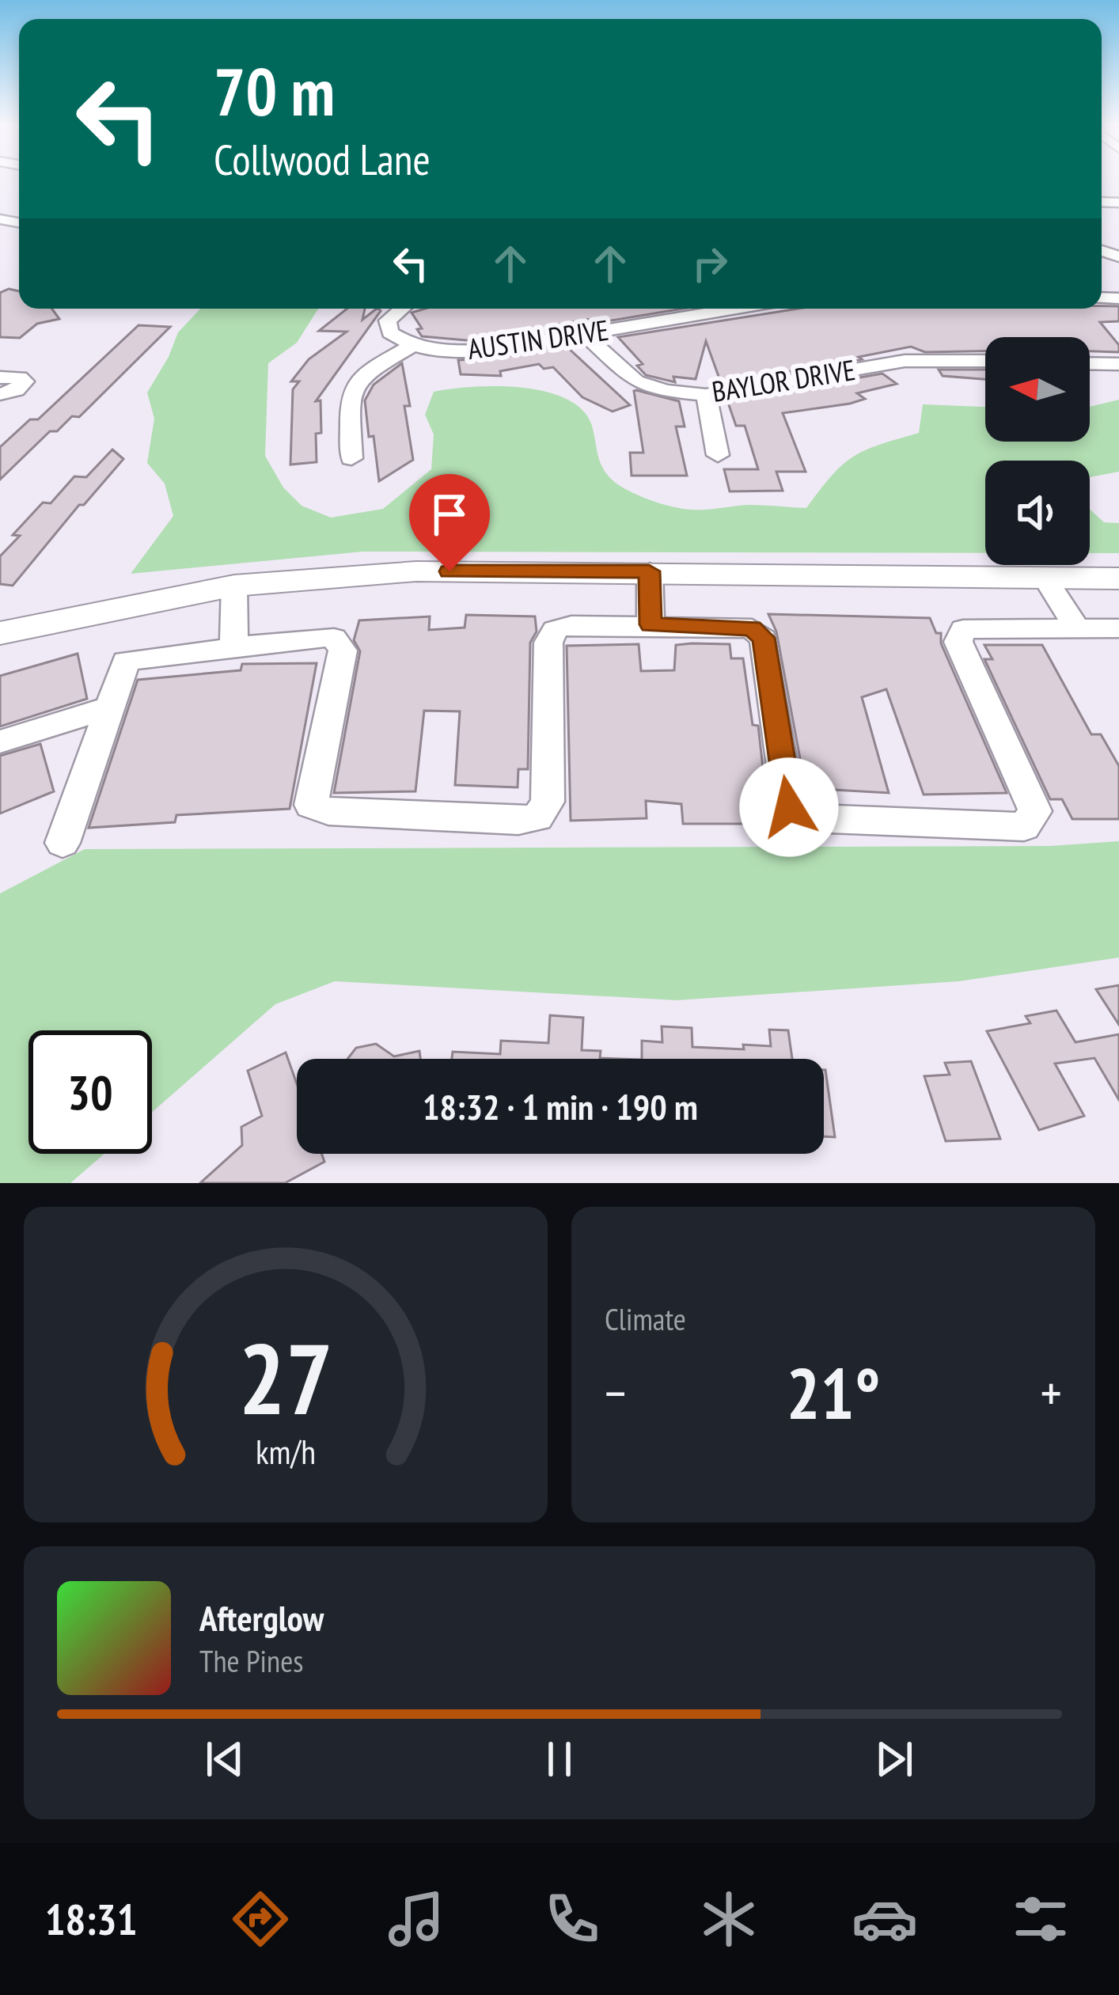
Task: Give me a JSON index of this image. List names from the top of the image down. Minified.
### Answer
{"streets":{"street":["AUSTIN DRIVE","BAYLOR DRIVE"]},"crossings":[["AUSTIN DRIVE","BAYLOR DRIVE"]],"north":"left","page":{"turn":["70 m","Collwood Lane"],"limit":"30","trip":"18:32 · 1 min · 190 m","tile":"Climate","heat":["−","21°","+"],"song":["Afterglow","The Pines"],"tabs":"18:31","gauge":["27","km/h"]}}
